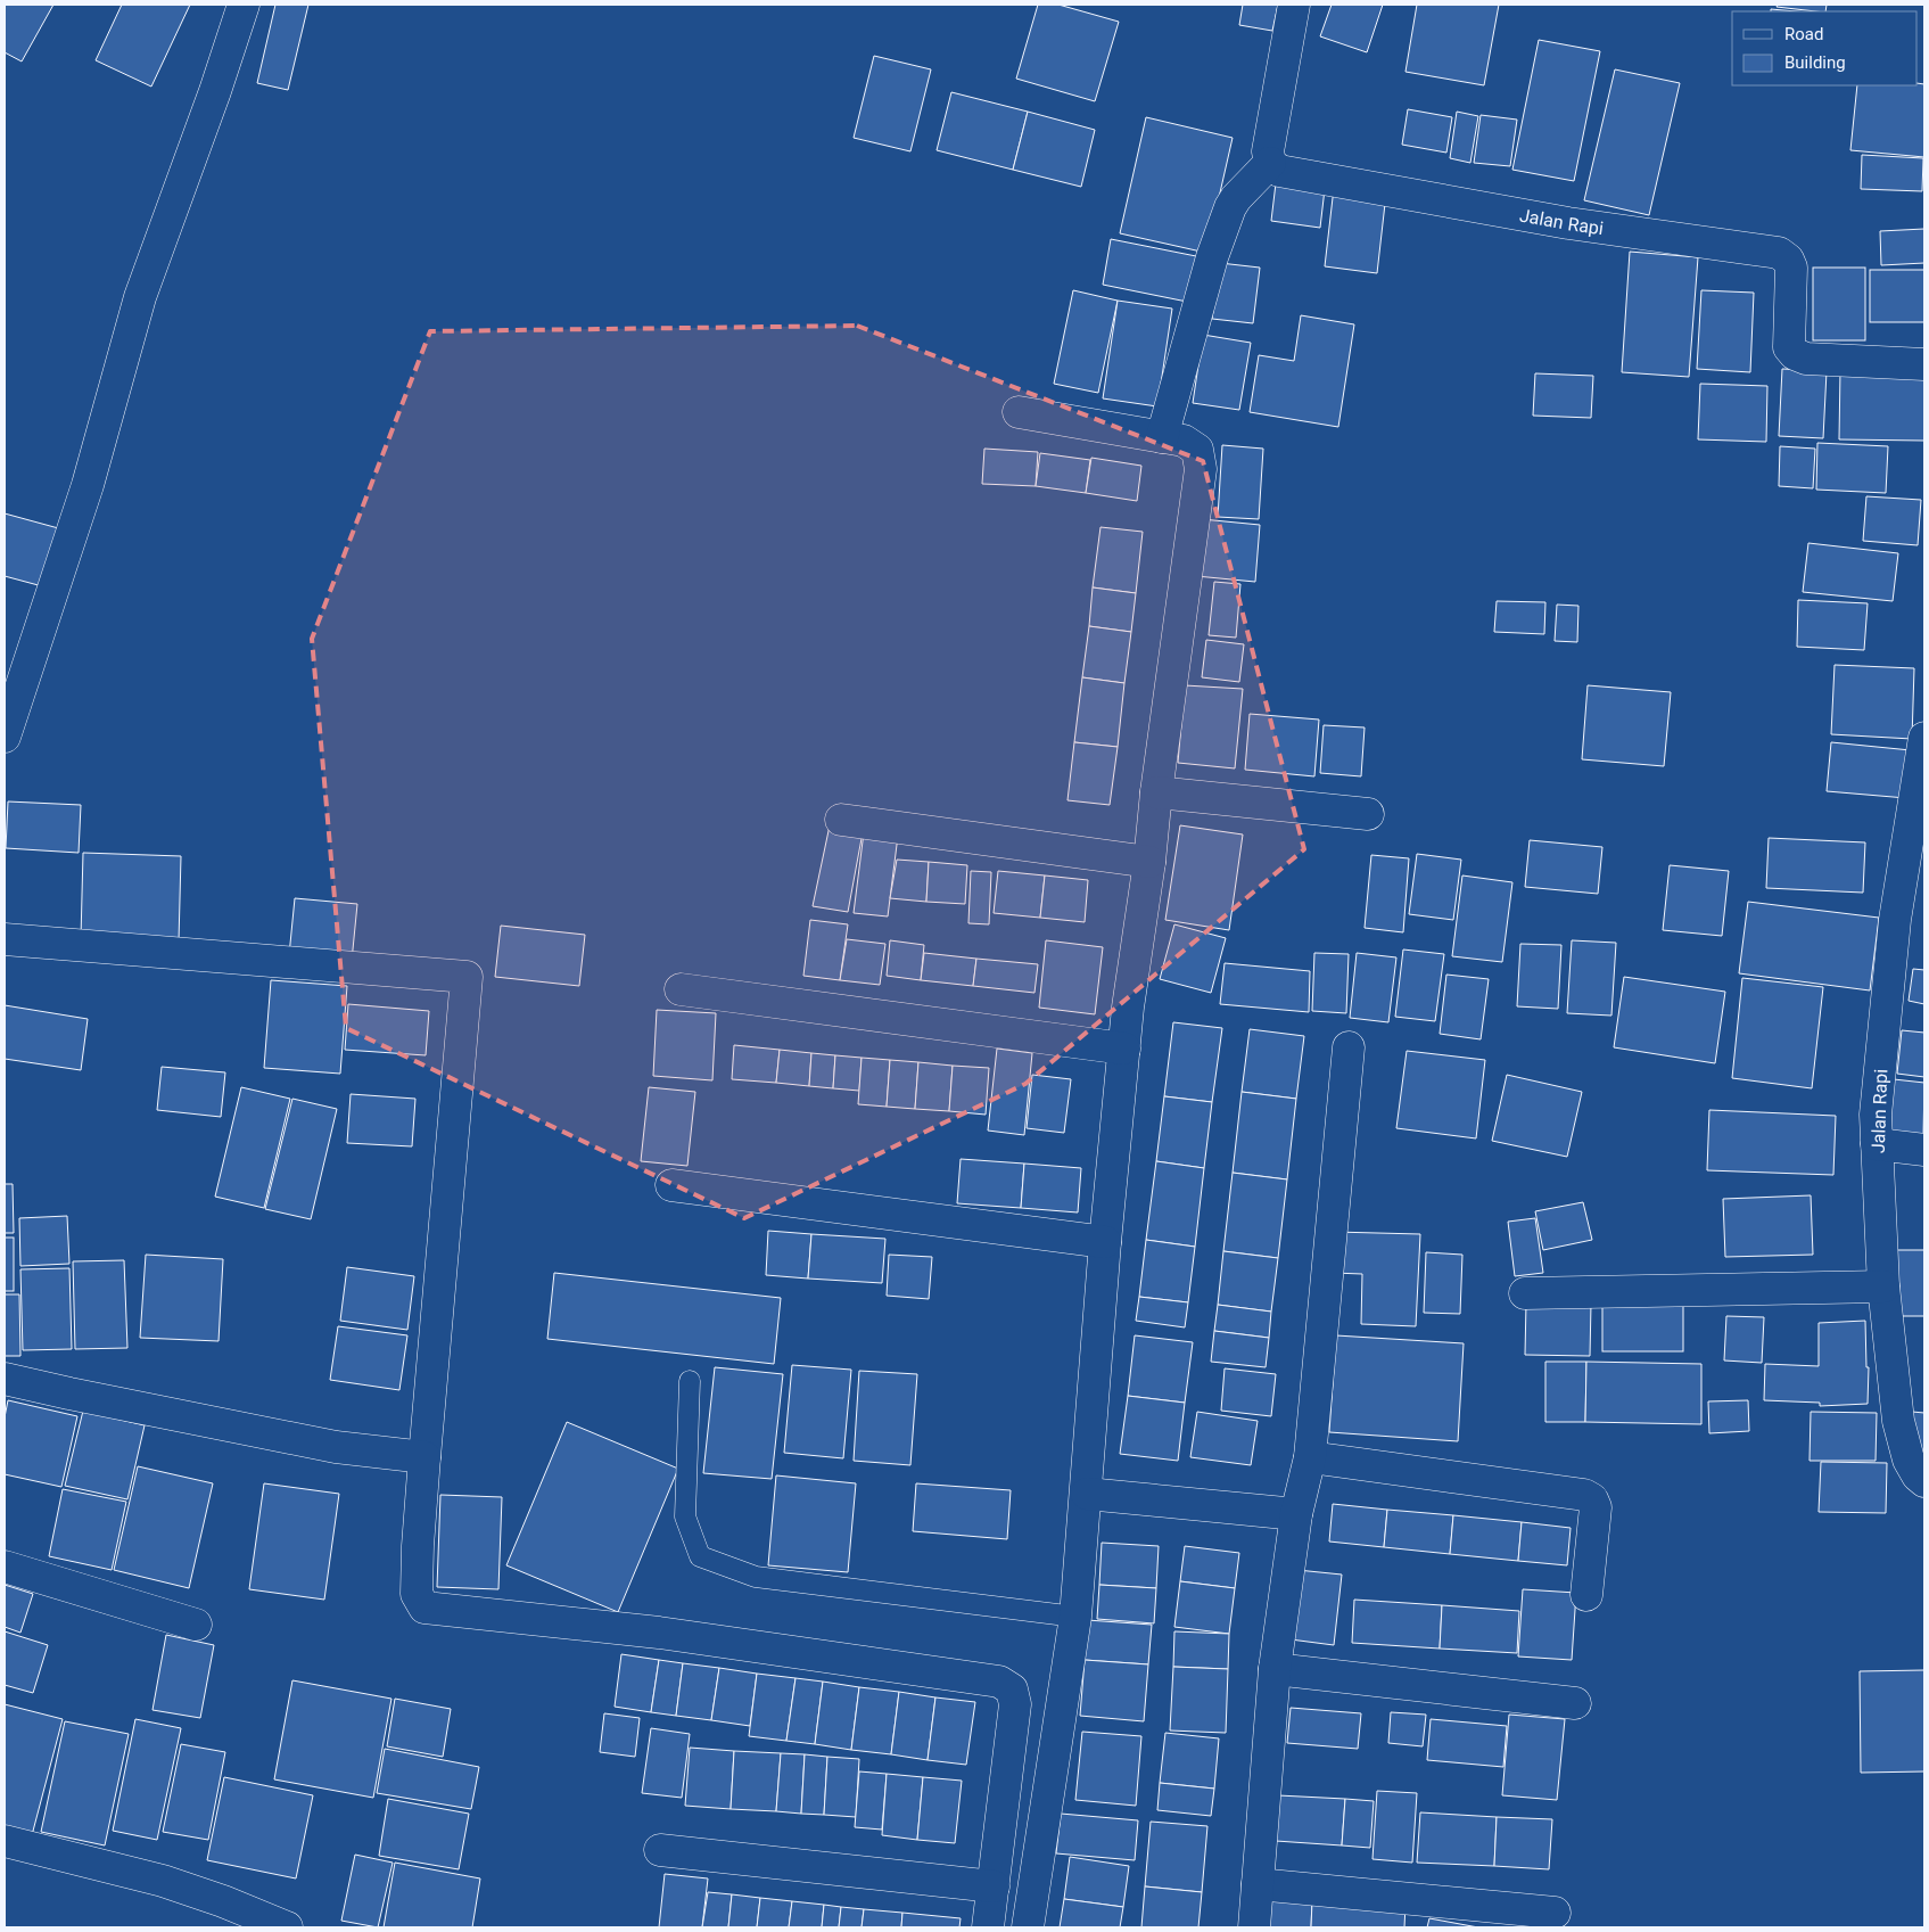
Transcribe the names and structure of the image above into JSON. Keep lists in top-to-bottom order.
{
  "streets": {
    "street": ["Jalan Rapi"]
  },
  "legend": ["Road", "Building"]
}
